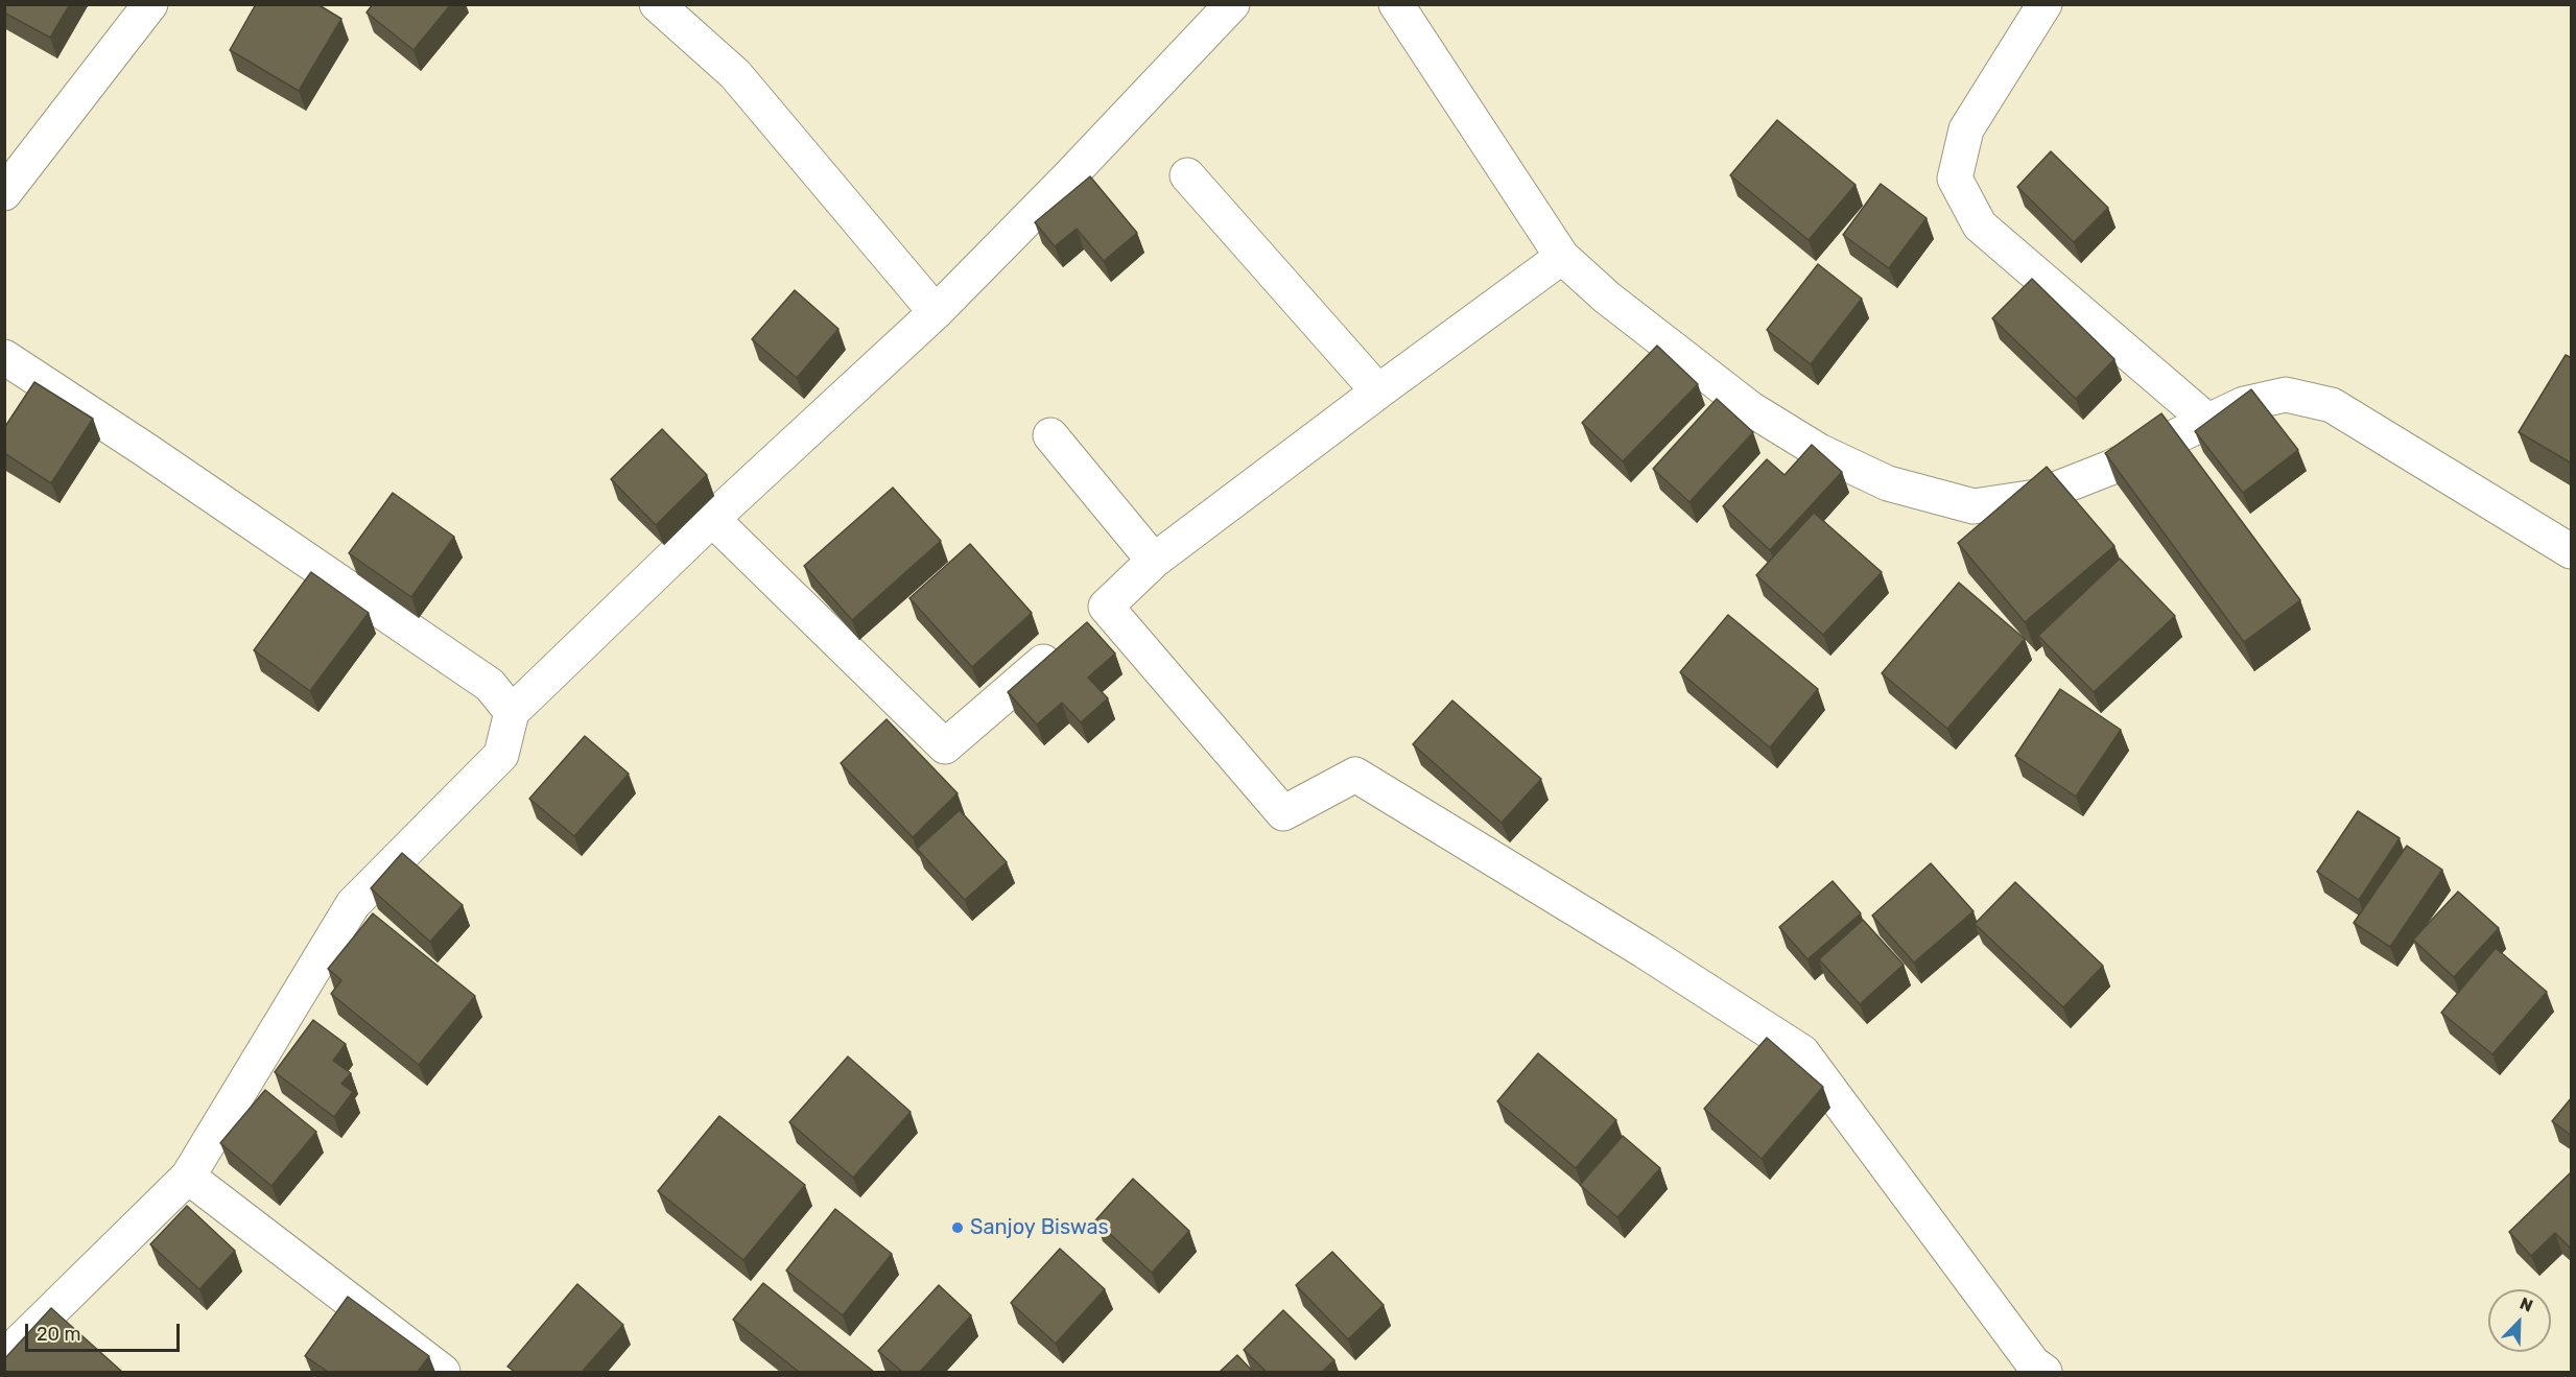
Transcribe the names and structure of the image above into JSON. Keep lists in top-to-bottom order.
{
  "places": ["Sanjoy Biswas"],
  "scale_bar": "20 m",
  "north": "top right"
}
